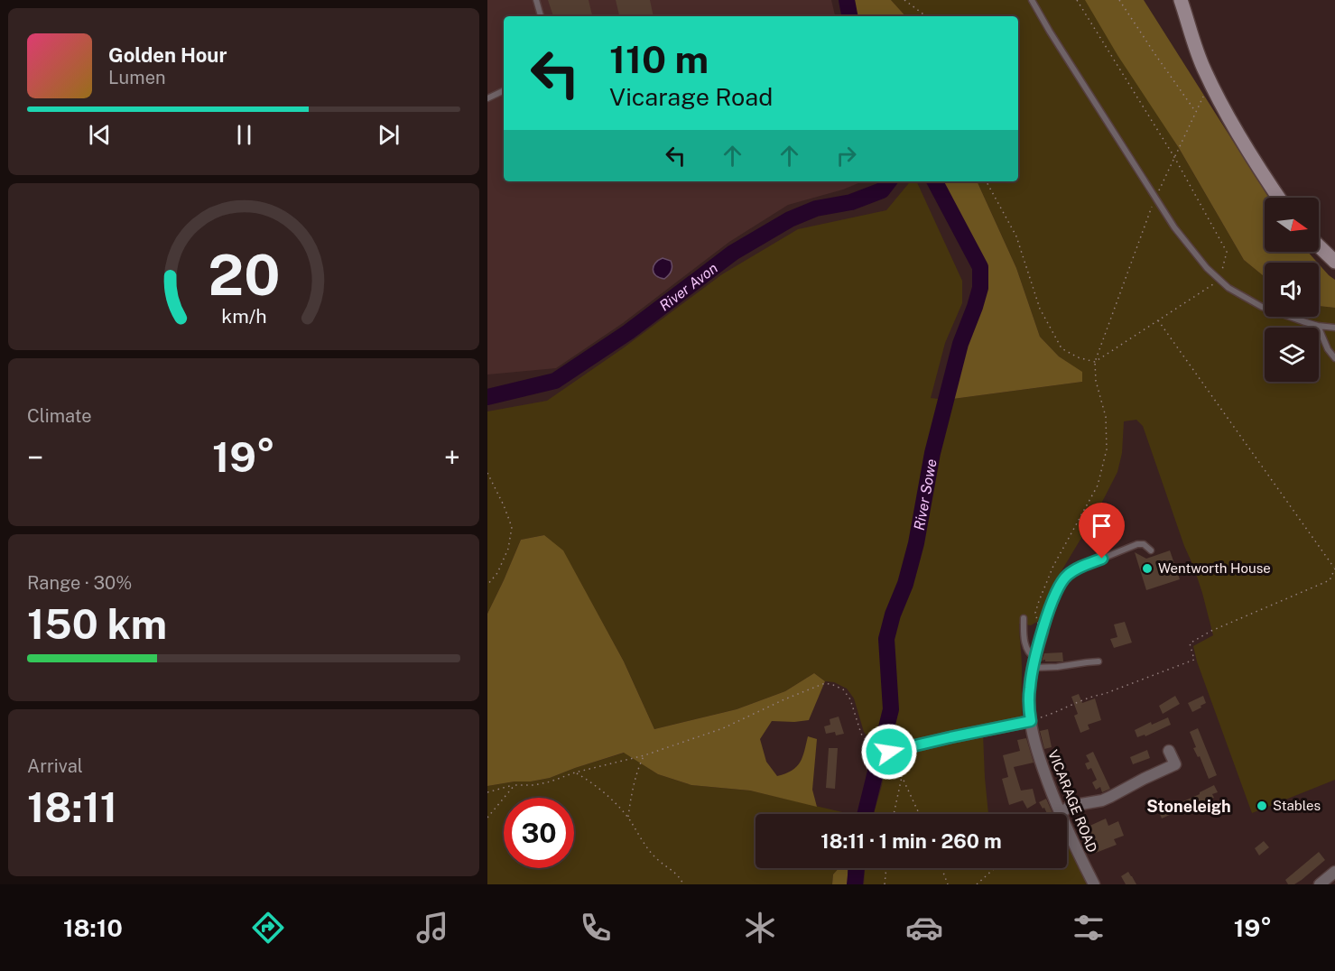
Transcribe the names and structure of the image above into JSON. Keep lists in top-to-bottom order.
{
  "streets": {
    "street": ["VICARAGE ROAD"]
  },
  "districts": ["Stoneleigh"],
  "water": ["River Avon", "River Sowe"],
  "places": ["Wentworth House", "Stables"],
  "north": "right",
  "page": {
    "turn": ["110 m", "Vicarage Road"],
    "song": ["Golden Hour", "Lumen"],
    "tile": [
      "Climate",
      ["Range · 30%", "150 km"],
      ["Arrival", "18:11"]
    ],
    "heat": ["−", "19°", "+"],
    "limit": "30",
    "trip": "18:11 · 1 min · 260 m",
    "tabs": ["18:10", "19°"],
    "gauge": ["20", "km/h"]
  }
}
